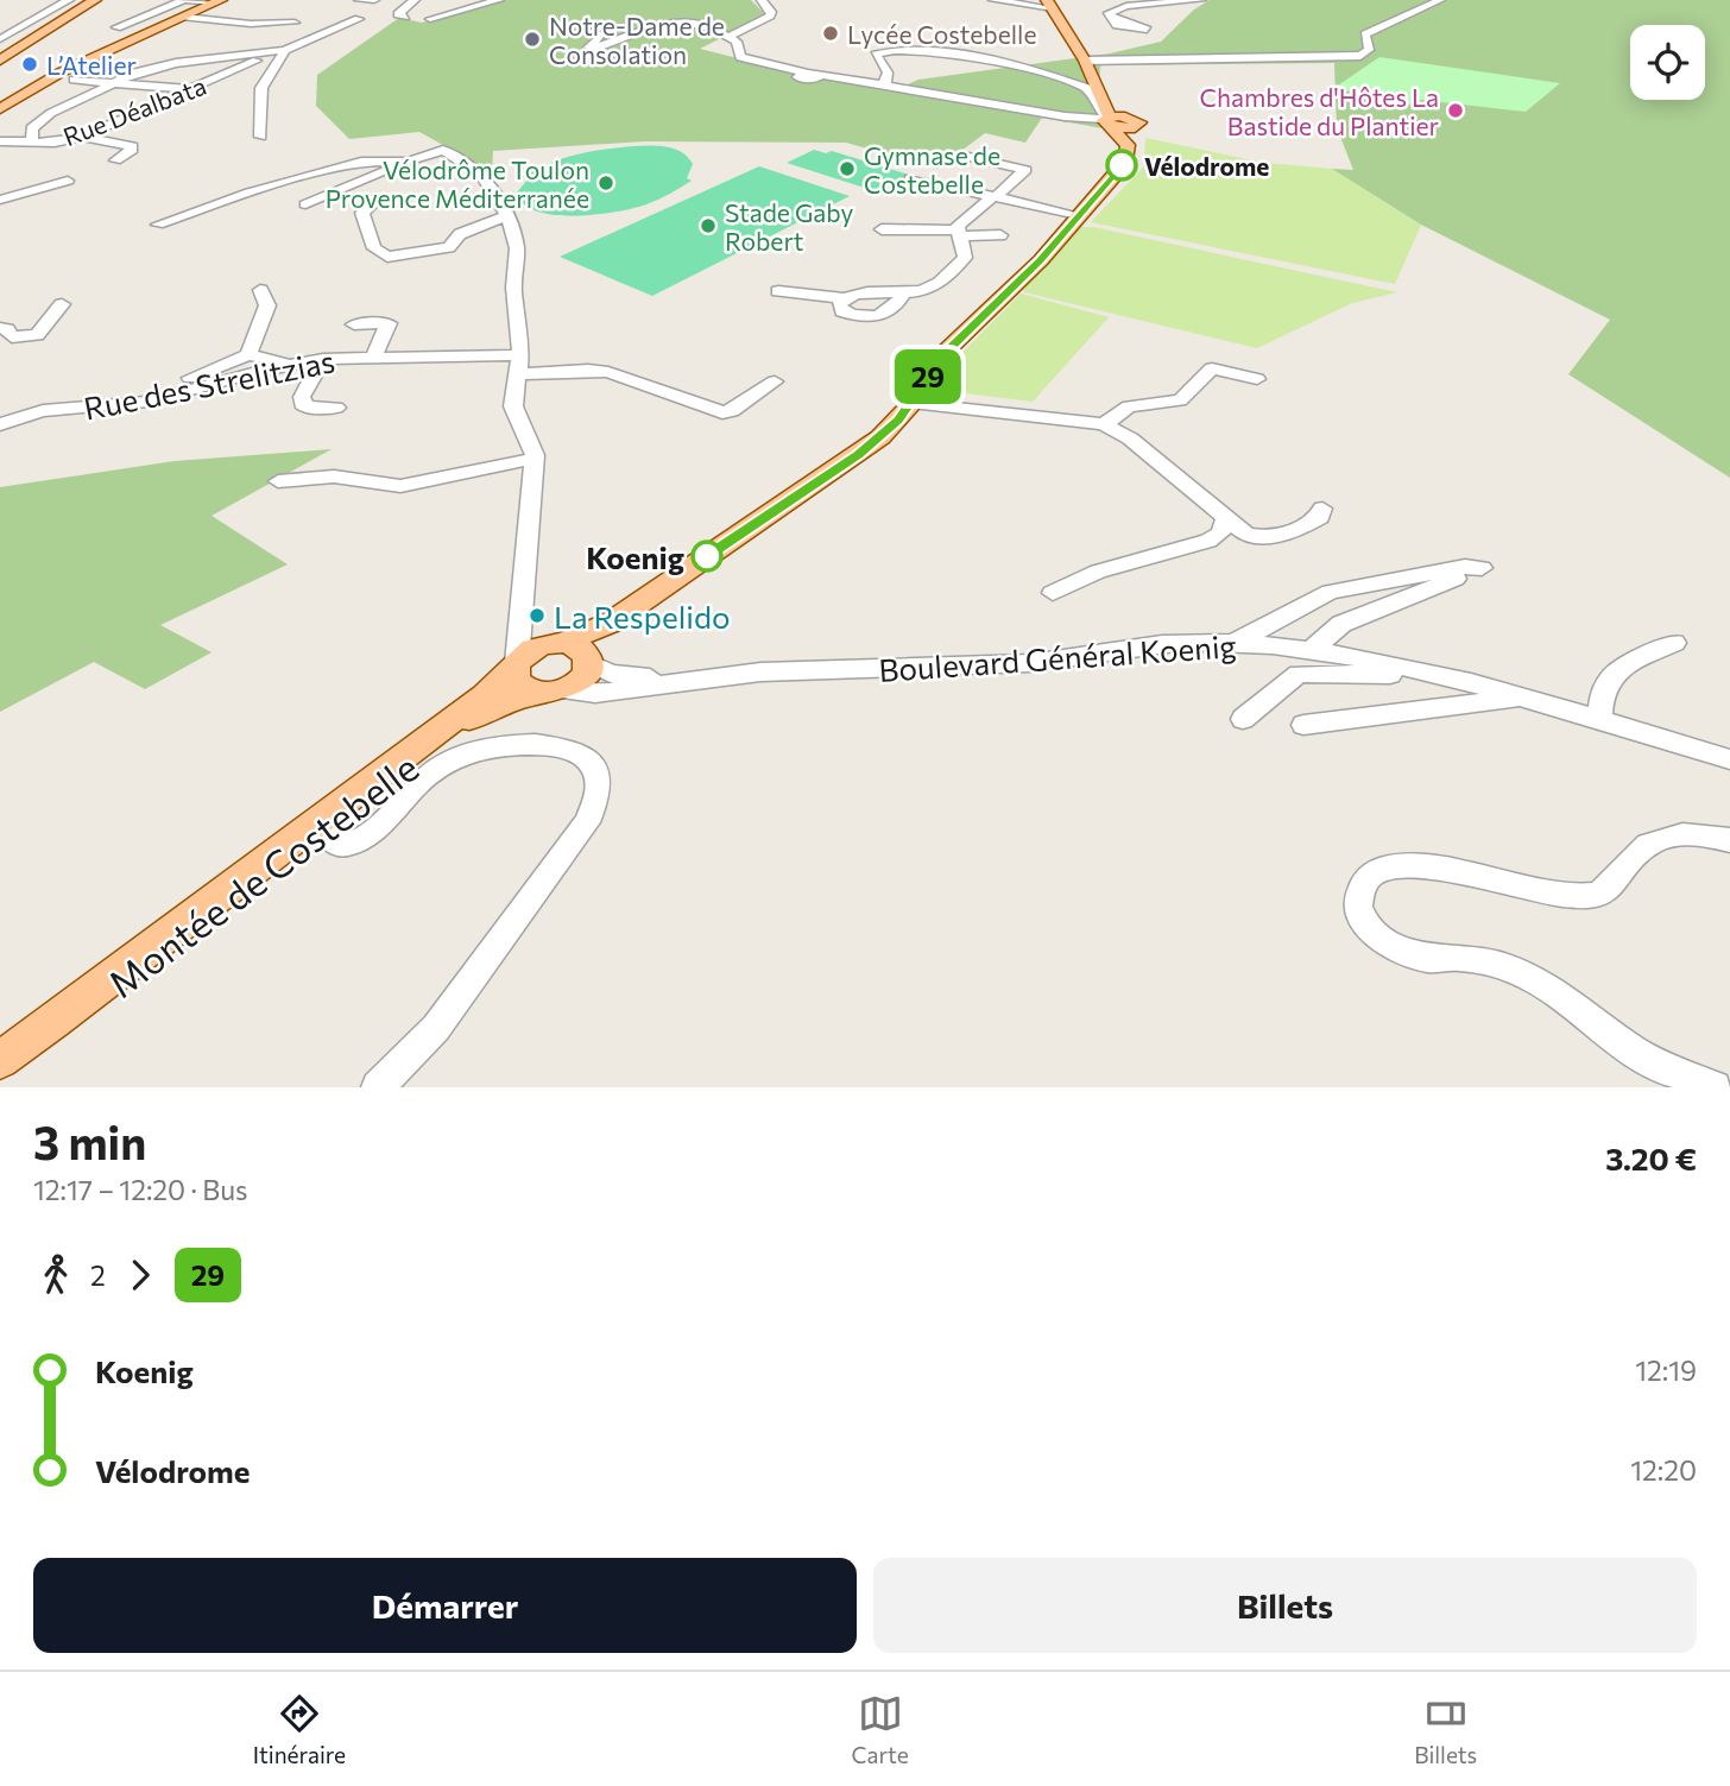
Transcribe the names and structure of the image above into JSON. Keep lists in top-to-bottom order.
{
  "streets": {
    "main road": ["Montée de Costebelle"],
    "street": ["Rue Déalbata", "Rue des Strelitzias", "Boulevard Général Koenig"]
  },
  "crossings": [
    ["Boulevard Général Koenig", "Montée de Costebelle"]
  ],
  "places": [
    "Lycée Costebelle",
    "Notre-Dame de Consolation",
    "L’Atelier",
    "Chambres d'Hôtes La Bastide du Plantier",
    "Vélodrome",
    "Gymnase de Costebelle",
    "Vélodrôme Toulon Provence Méditerranée",
    "Stade Gaby Robert",
    "Koenig",
    "La Respelido"
  ],
  "lines": ["bus line 29"],
  "page": {
    "on_map": "29",
    "heading": ["3 min", "12:17 – 12:20 · Bus", "3.20 €"],
    "legs": ["2", "29"],
    "list": [
      {
        "name": "Koenig",
        "value": "12:19"
      },
      {
        "name": "Vélodrome",
        "value": "12:20"
      }
    ],
    "buttons": ["Démarrer", "Billets"],
    "tabs": ["Itinéraire", "Carte", "Billets"]
  }
}
